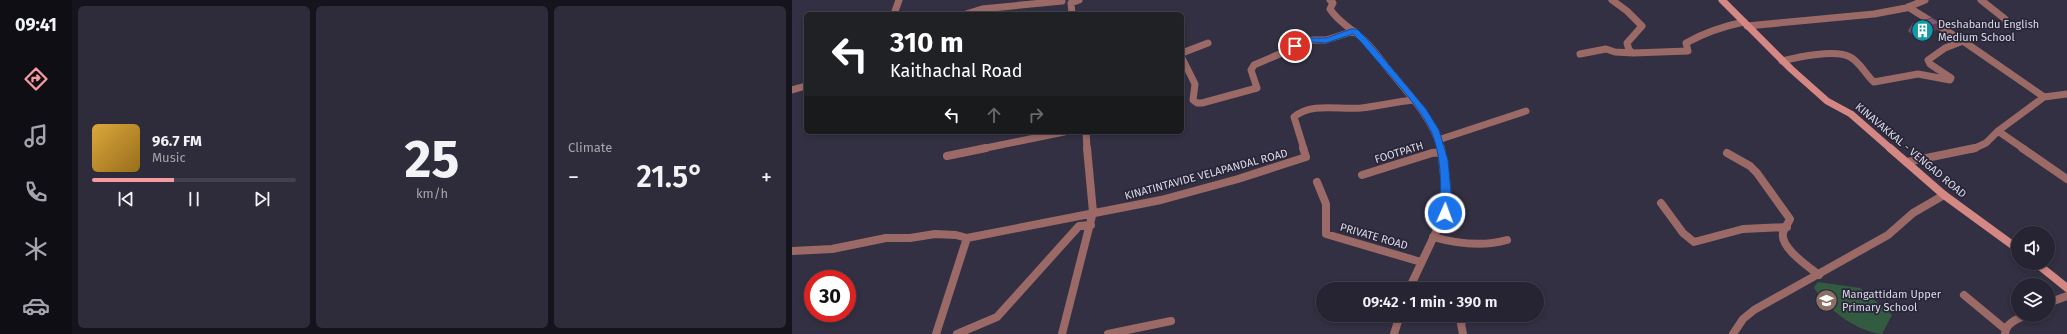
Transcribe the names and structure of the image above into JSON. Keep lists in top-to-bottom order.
{
  "streets": {
    "main road": ["KINAVAKKAL - VENGAD ROAD"],
    "street": ["FOOTPATH", "KINATINTAVIDE VELAPANDAL ROAD", "PRIVATE ROAD"]
  },
  "places": {
    "building": ["Deshabandu English Medium School"],
    "school or university": ["Mangattidam Upper Primary School"]
  },
  "page": {
    "tabs": "09:41",
    "tile": [
      ["25", "km/h"],
      "Climate"
    ],
    "turn": ["310 m", "Kaithachal Road"],
    "song": ["96.7 FM", "Music"],
    "heat": ["−", "21.5°", "+"],
    "limit": "30",
    "trip": "09:42 · 1 min · 390 m"
  }
}
